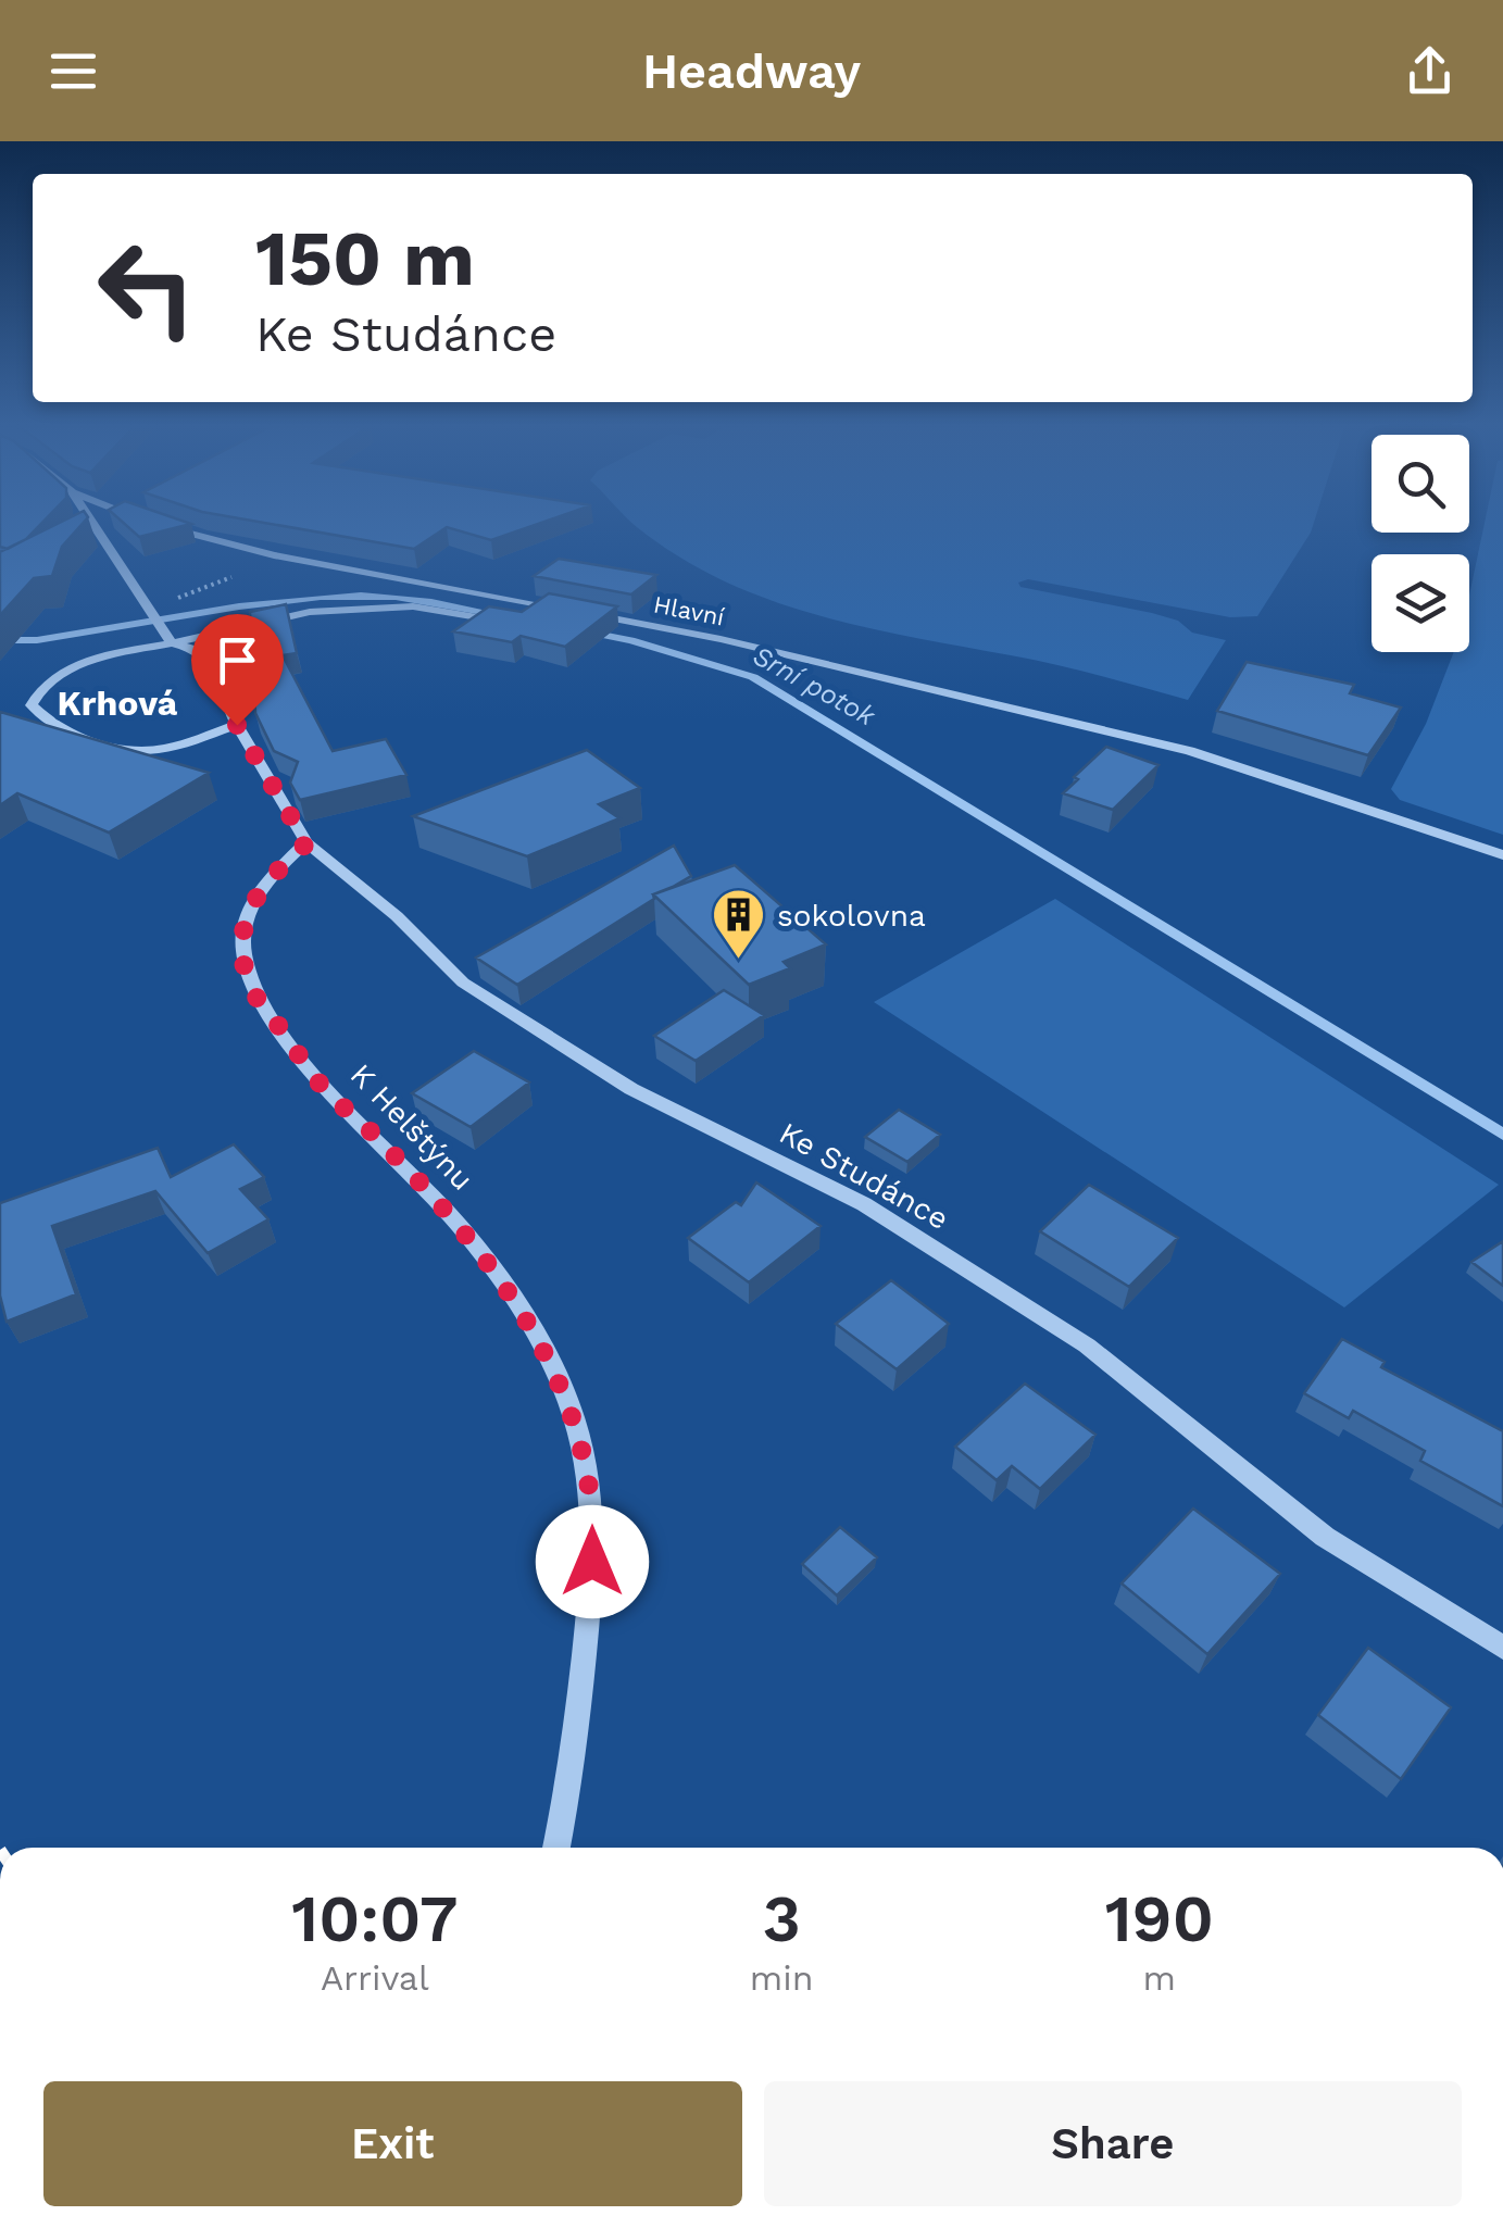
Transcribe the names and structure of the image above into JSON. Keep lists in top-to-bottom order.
{
  "streets": {
    "street": ["Hlavní", "K Helštýnu", "Ke Studánce"]
  },
  "crossings": [
    ["K Helštýnu", "Ke Studánce"]
  ],
  "districts": ["Krhová"],
  "water": ["Srní potok"],
  "places": {
    "building": ["sokolovna"]
  },
  "page": {
    "header": "Headway",
    "turn": ["150 m", "Ke Studánce"],
    "eta": [
      "10:07",
      "Arrival",
      "3",
      "min",
      "190",
      "m"
    ],
    "buttons": ["Exit", "Share"]
  }
}
